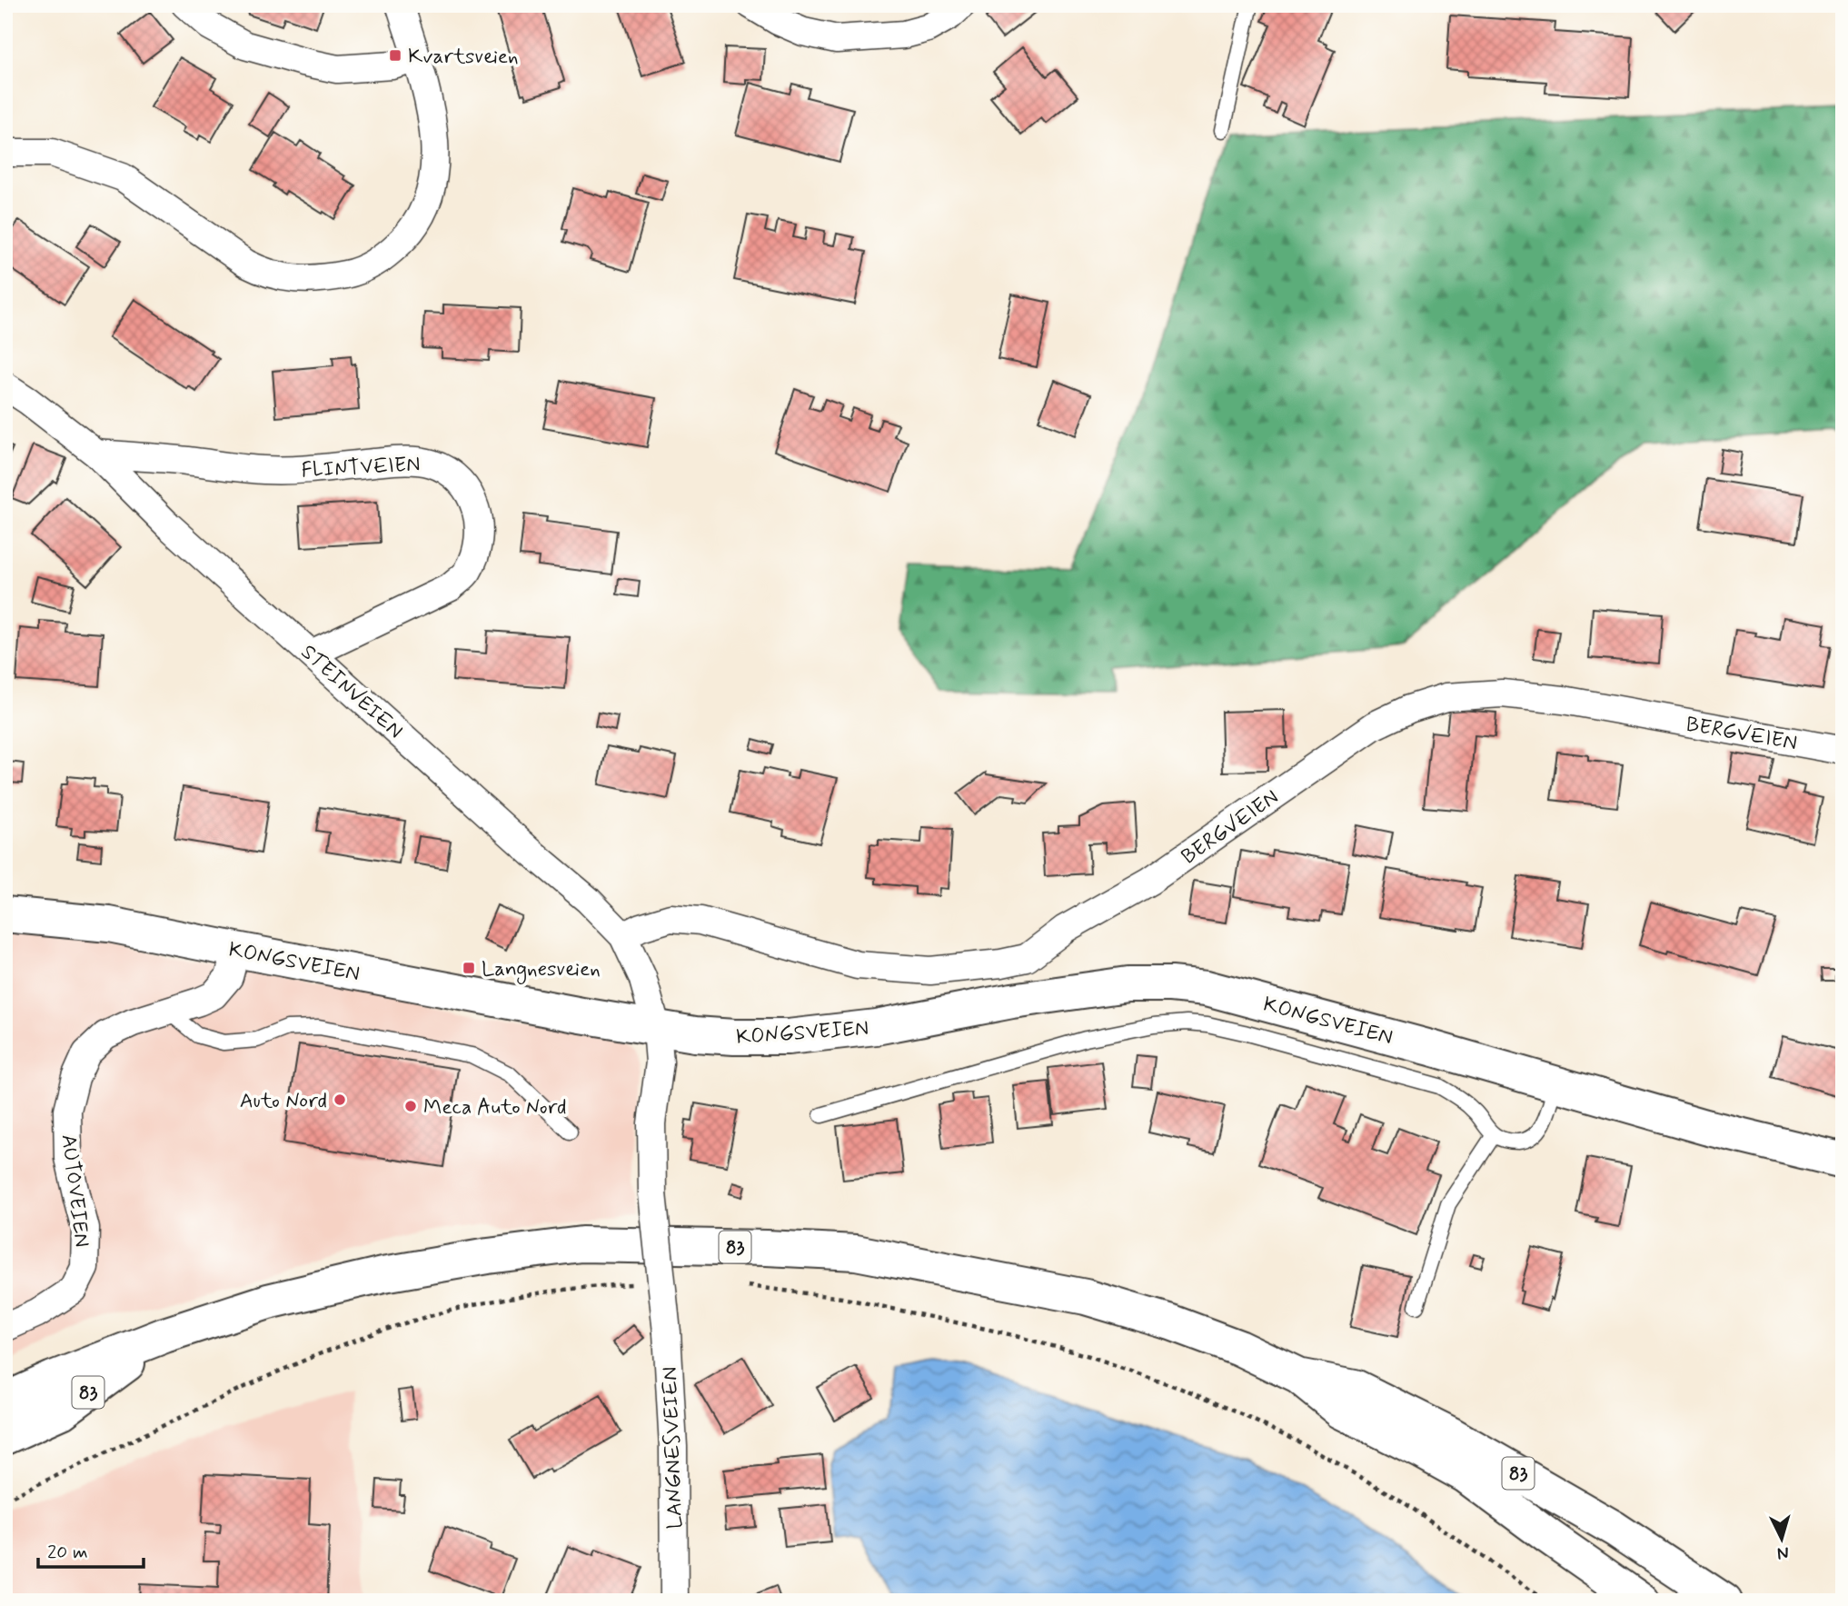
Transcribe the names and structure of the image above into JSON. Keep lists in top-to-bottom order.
{
  "streets": {
    "main road": ["KONGSVEIEN", "83"],
    "street": [
      "FLINTVEIEN",
      "STEINVEIEN",
      "BERGVEIEN",
      "AUTOVEIEN",
      "LANGNESVEIEN"
    ]
  },
  "crossings": [
    ["FLINTVEIEN", "STEINVEIEN"],
    ["STEINVEIEN", "BERGVEIEN"],
    ["STEINVEIEN", "KONGSVEIEN"],
    ["STEINVEIEN", "LANGNESVEIEN"],
    ["KONGSVEIEN", "AUTOVEIEN"],
    ["KONGSVEIEN", "LANGNESVEIEN"]
  ],
  "places": {
    "transit": ["Kvartsveien", "Langnesveien"],
    "other": ["Auto Nord", "Meca Auto Nord"]
  },
  "scale_bar": "20 m",
  "north": "bottom"
}
